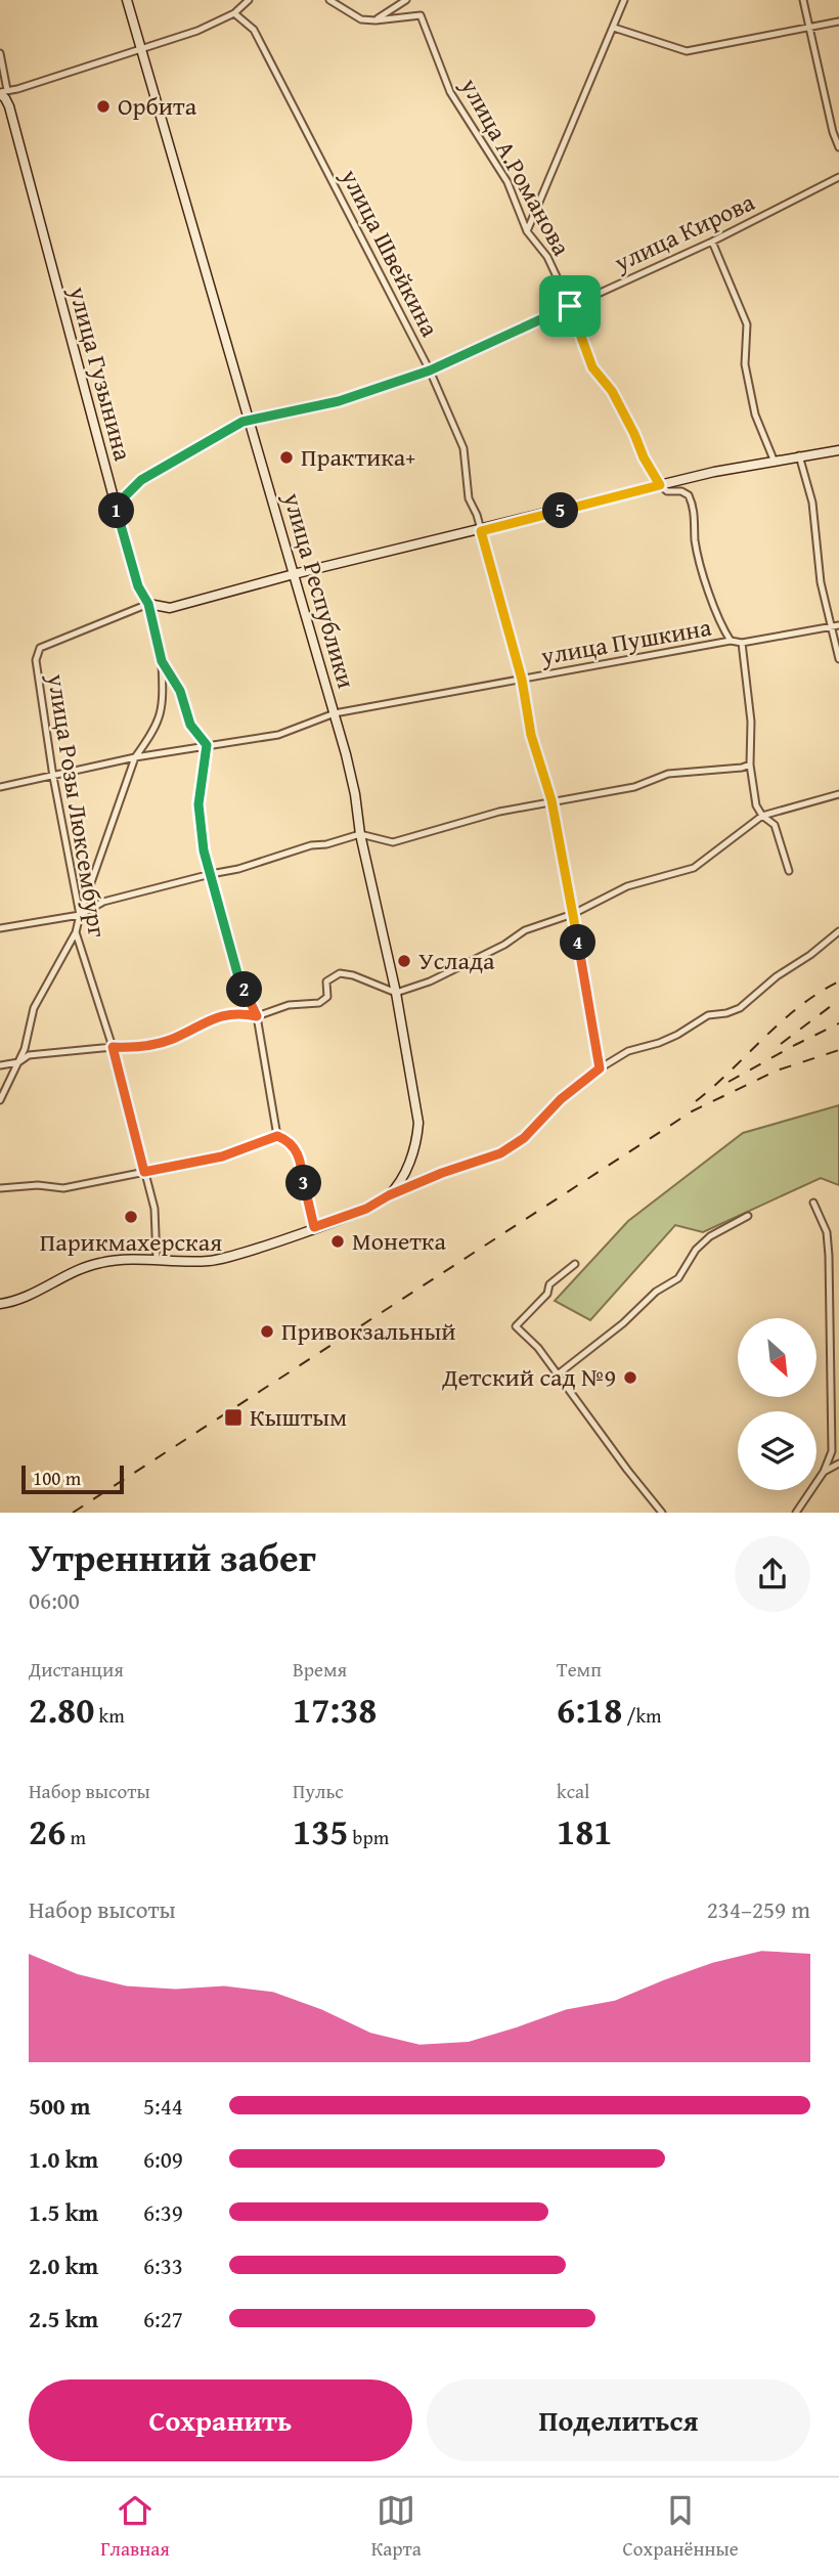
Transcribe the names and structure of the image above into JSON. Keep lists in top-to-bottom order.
{
  "streets": {
    "main road": ["улица Гузынина", "улица Республики"],
    "street": [
      "улица А.Романова",
      "улица Кирова",
      "улица Швейкина",
      "улица Пушкина",
      "улица Розы Люксембург"
    ]
  },
  "crossings": [
    ["улица А.Романова", "улица Кирова"],
    ["улица Кирова", "улица Швейкина"],
    ["улица Кирова", "улица Гузынина"],
    ["улица Кирова", "улица Республики"],
    ["улица Швейкина", "улица Пушкина"],
    ["улица Гузынина", "улица Пушкина"],
    ["улица Гузынина", "улица Розы Люксембург"],
    ["улица Республики", "улица Пушкина"],
    ["улица Пушкина", "улица Розы Люксембург"]
  ],
  "places": {
    "other": [
      "Орбита",
      "Практика+",
      "Услада",
      "Парикмахерская",
      "Монетка",
      "Привокзальный",
      "Детский сад №9"
    ],
    "transit": ["Кыштым"]
  },
  "scale_bar": "100 m",
  "north": "bottom right",
  "page": {
    "pins": [
      "1",
      "5",
      "4",
      "2",
      "3"
    ],
    "scale": "100 m",
    "heading": ["Утренний забег", "06:00"],
    "stats": [
      ["Дистанция", "2.80 km"],
      ["Время", "17:38"],
      ["Темп", "6:18 /km"],
      ["Набор высоты", "26 m"],
      ["Пульс", "135 bpm"],
      ["kcal", "181"]
    ],
    "chart": ["Набор высоты", "234–259 m"],
    "list": [
      {
        "name": "500 m",
        "note": "5:44"
      },
      {
        "name": "1.0 km",
        "note": "6:09"
      },
      {
        "name": "1.5 km",
        "note": "6:39"
      },
      {
        "name": "2.0 km",
        "note": "6:33"
      },
      {
        "name": "2.5 km",
        "note": "6:27"
      }
    ],
    "buttons": ["Сохранить", "Поделиться"],
    "tabs": ["Главная", "Карта", "Сохранённые"]
  }
}
